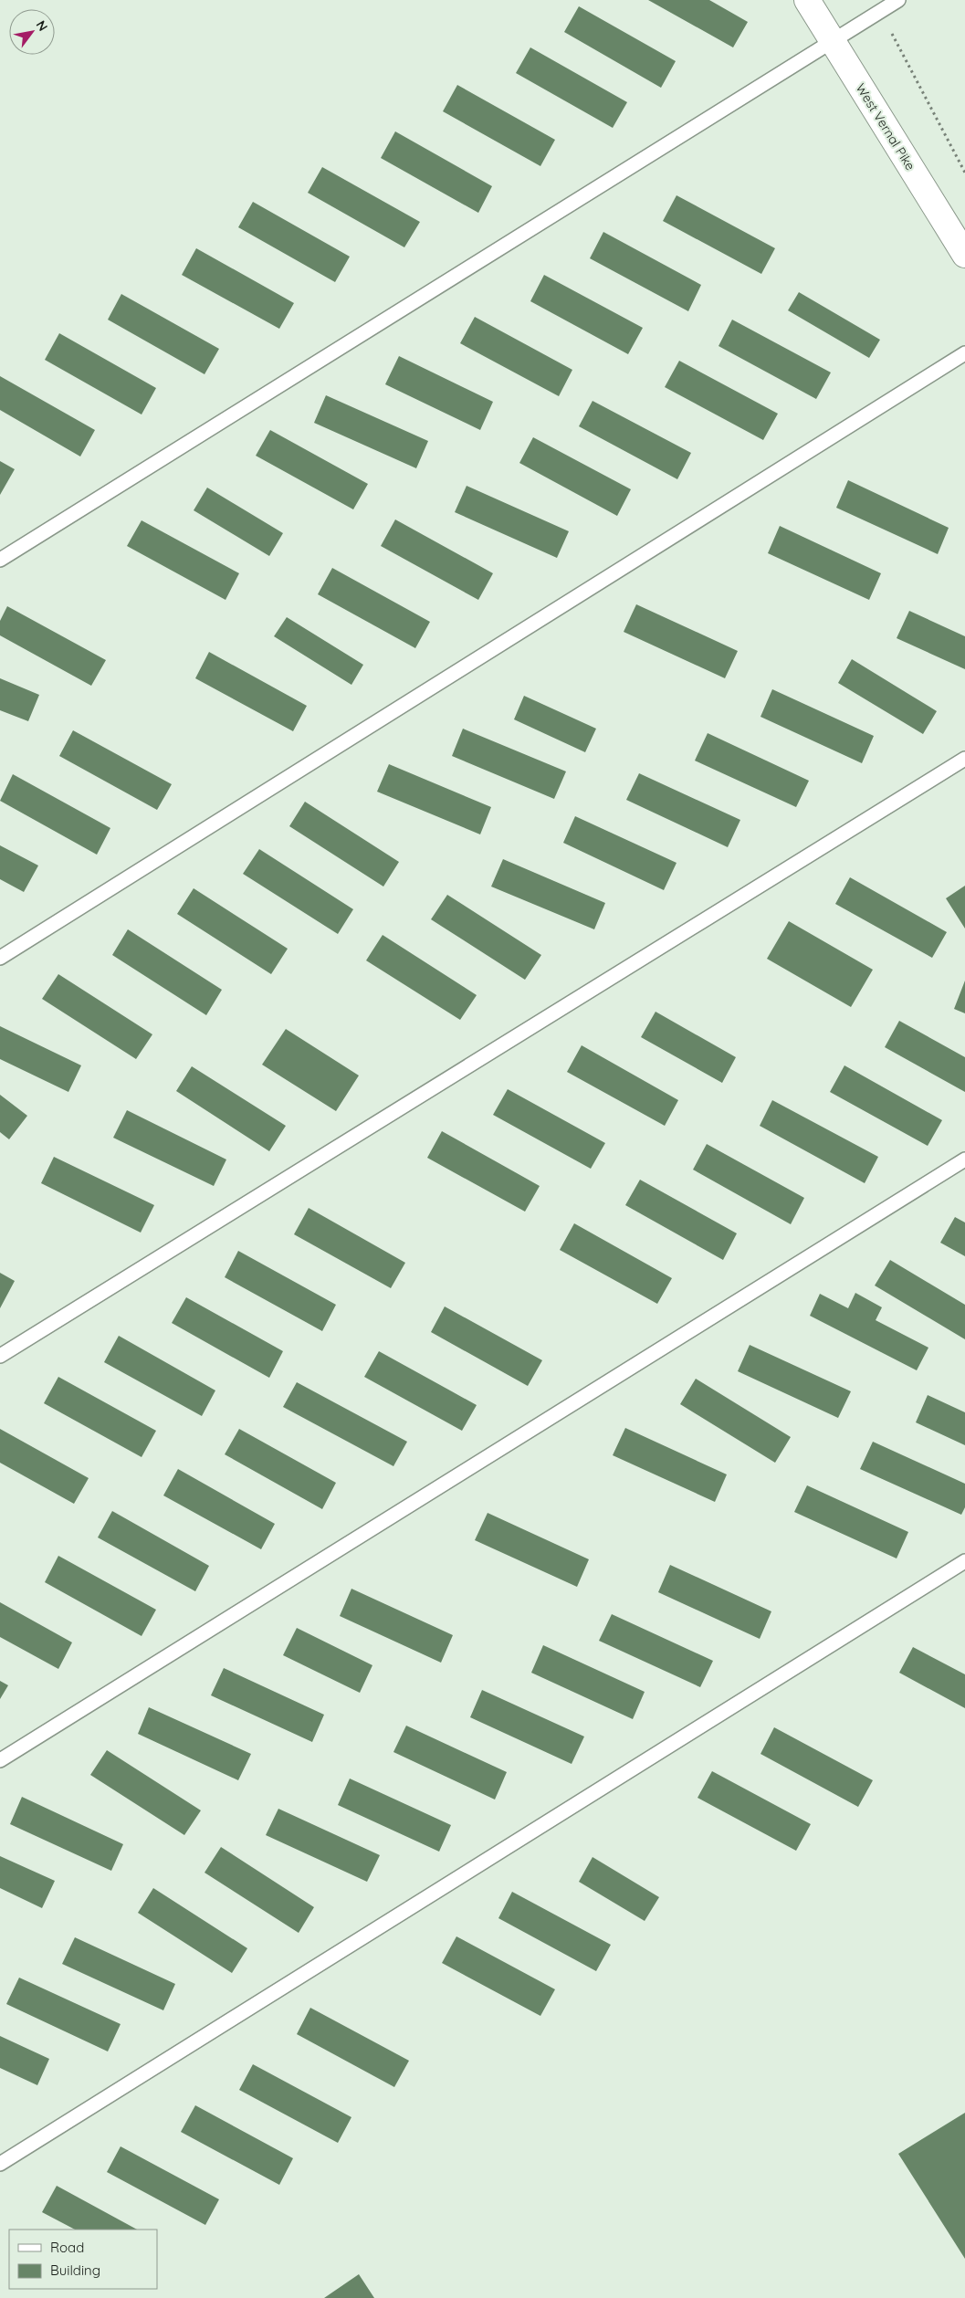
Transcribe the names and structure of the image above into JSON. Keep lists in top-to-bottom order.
{
  "streets": {
    "main road": ["West Vernal Pike"]
  },
  "legend": ["Road", "Building"],
  "north": "top right"
}
